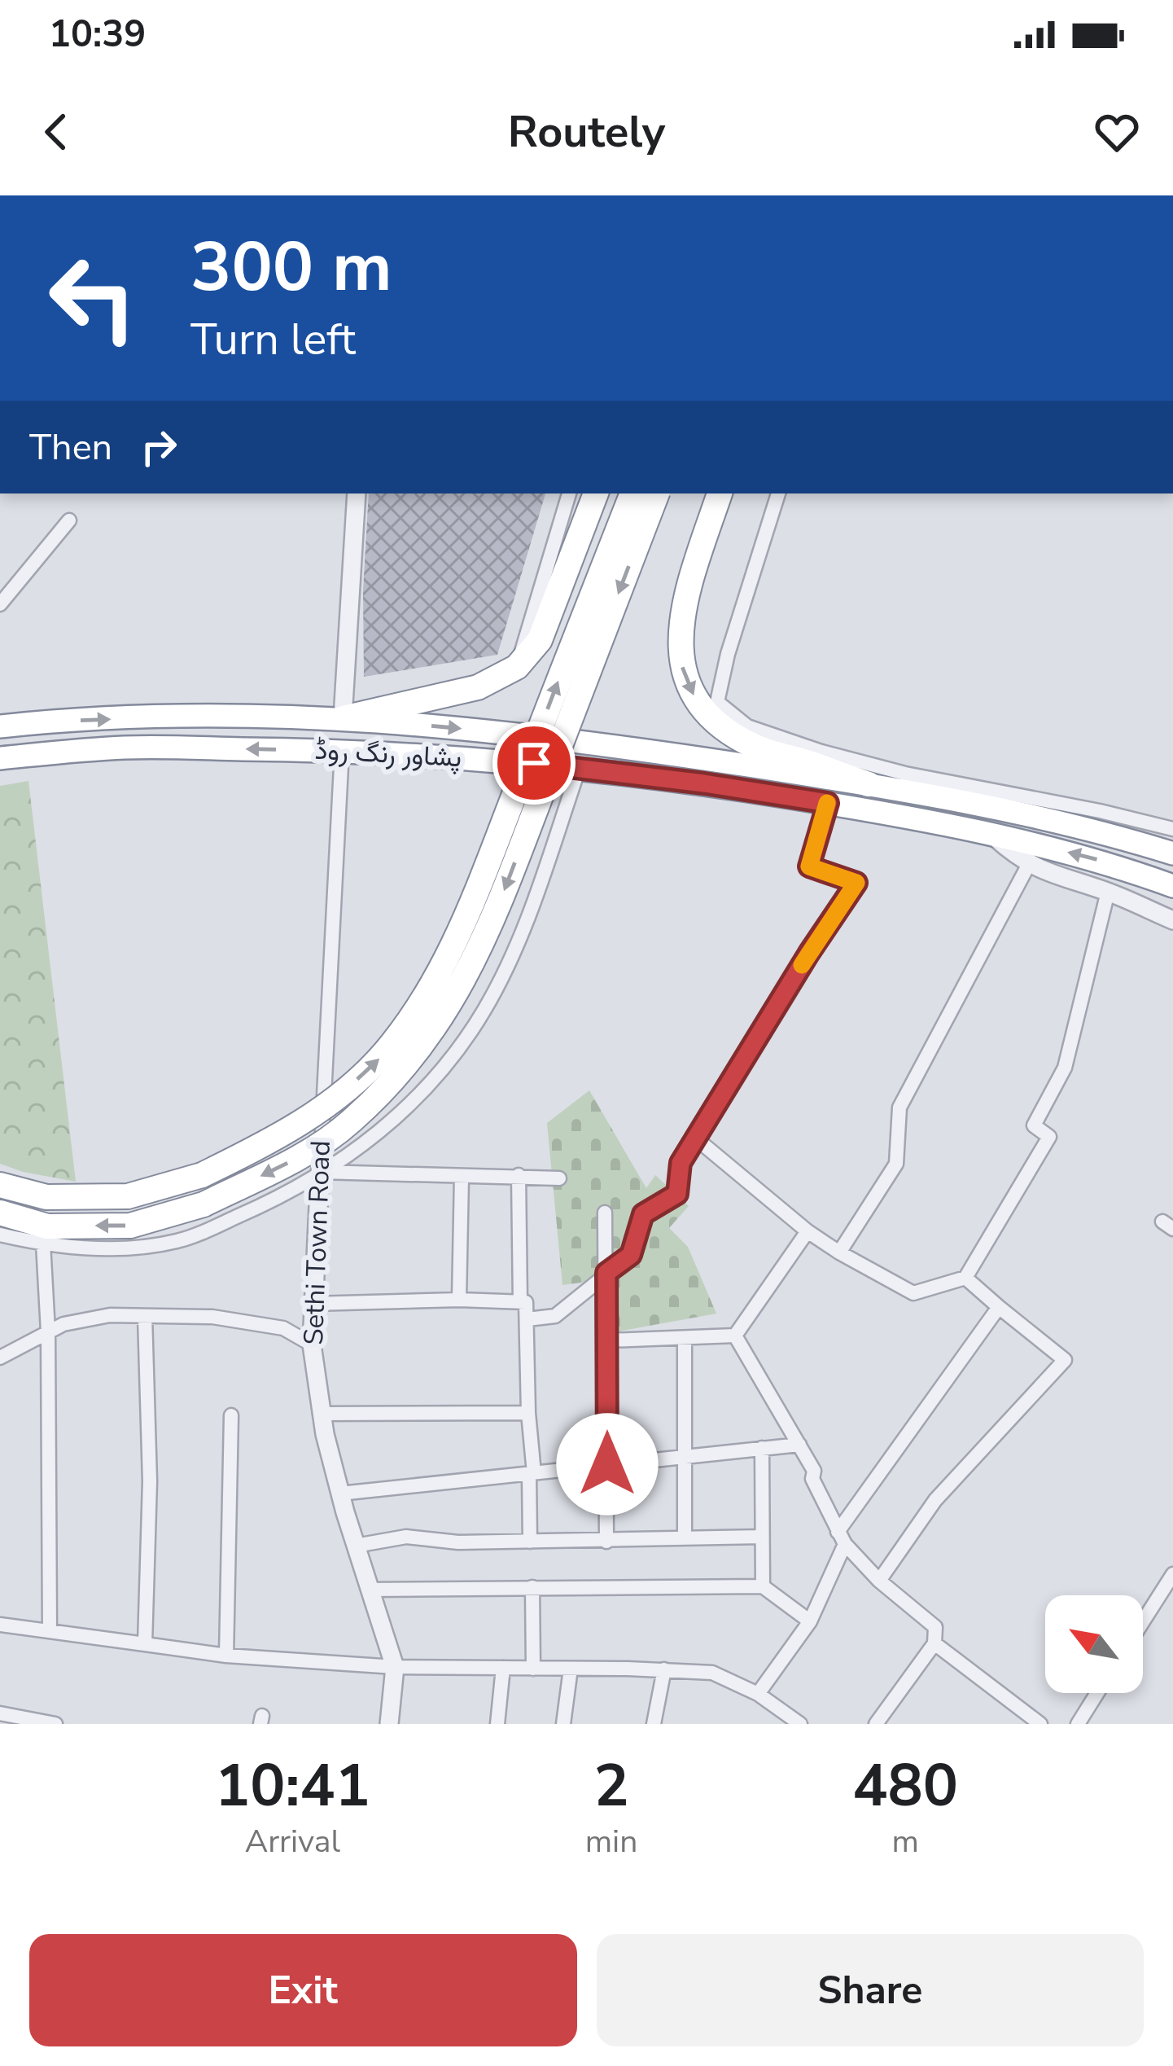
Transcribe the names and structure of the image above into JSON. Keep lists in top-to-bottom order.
{
  "streets": {
    "highway": ["پشاور رنگ روڈ"],
    "street": ["Sethi Town Road"]
  },
  "crossings": [
    ["پشاور رنگ روڈ", "Sethi Town Road"]
  ],
  "north": "top left",
  "page": {
    "status": "10:39",
    "header": "Routely",
    "turn": ["300 m", "Turn left"],
    "then": "Then",
    "eta": [
      "10:41",
      "Arrival",
      "2",
      "min",
      "480",
      "m"
    ],
    "buttons": ["Exit", "Share"]
  }
}
